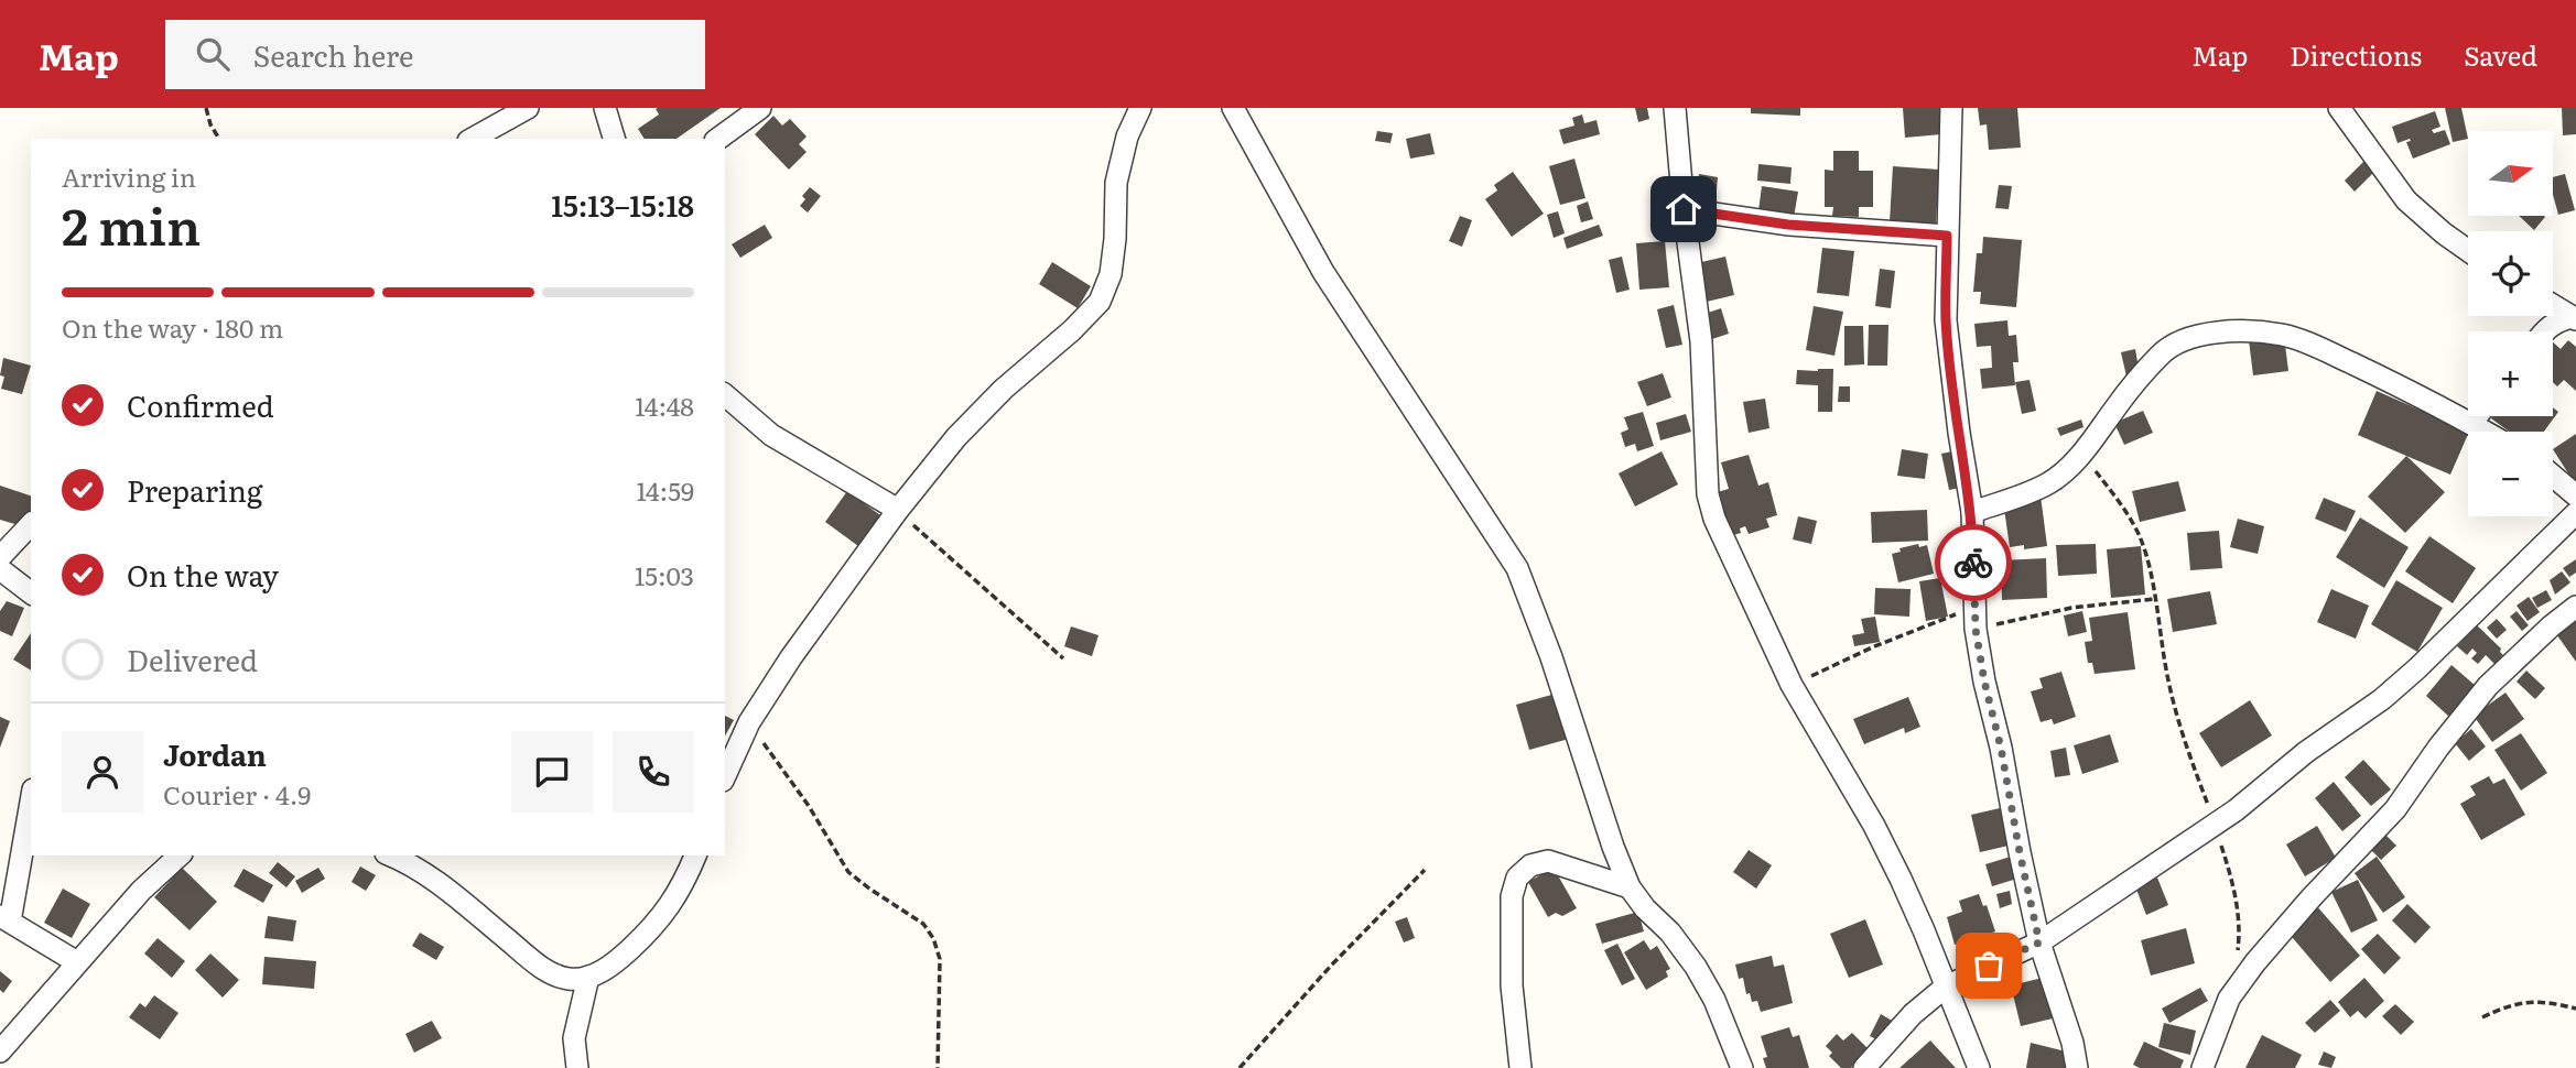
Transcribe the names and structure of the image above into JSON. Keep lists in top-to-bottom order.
{
  "north": "right",
  "page": {
    "header": "Map",
    "search": "Search here",
    "nav": ["Map", "Directions", "Saved"],
    "map_buttons": ["+", "−"],
    "heading": ["2 min", "Arriving in", "15:13–15:18"],
    "panel": ["Jordan", "Courier · 4.9"],
    "bar": "On the way · 180 m",
    "list": [
      ["Confirmed", "14:48"],
      ["Preparing", "14:59"],
      ["On the way", "15:03"],
      "Delivered"
    ]
  }
}
